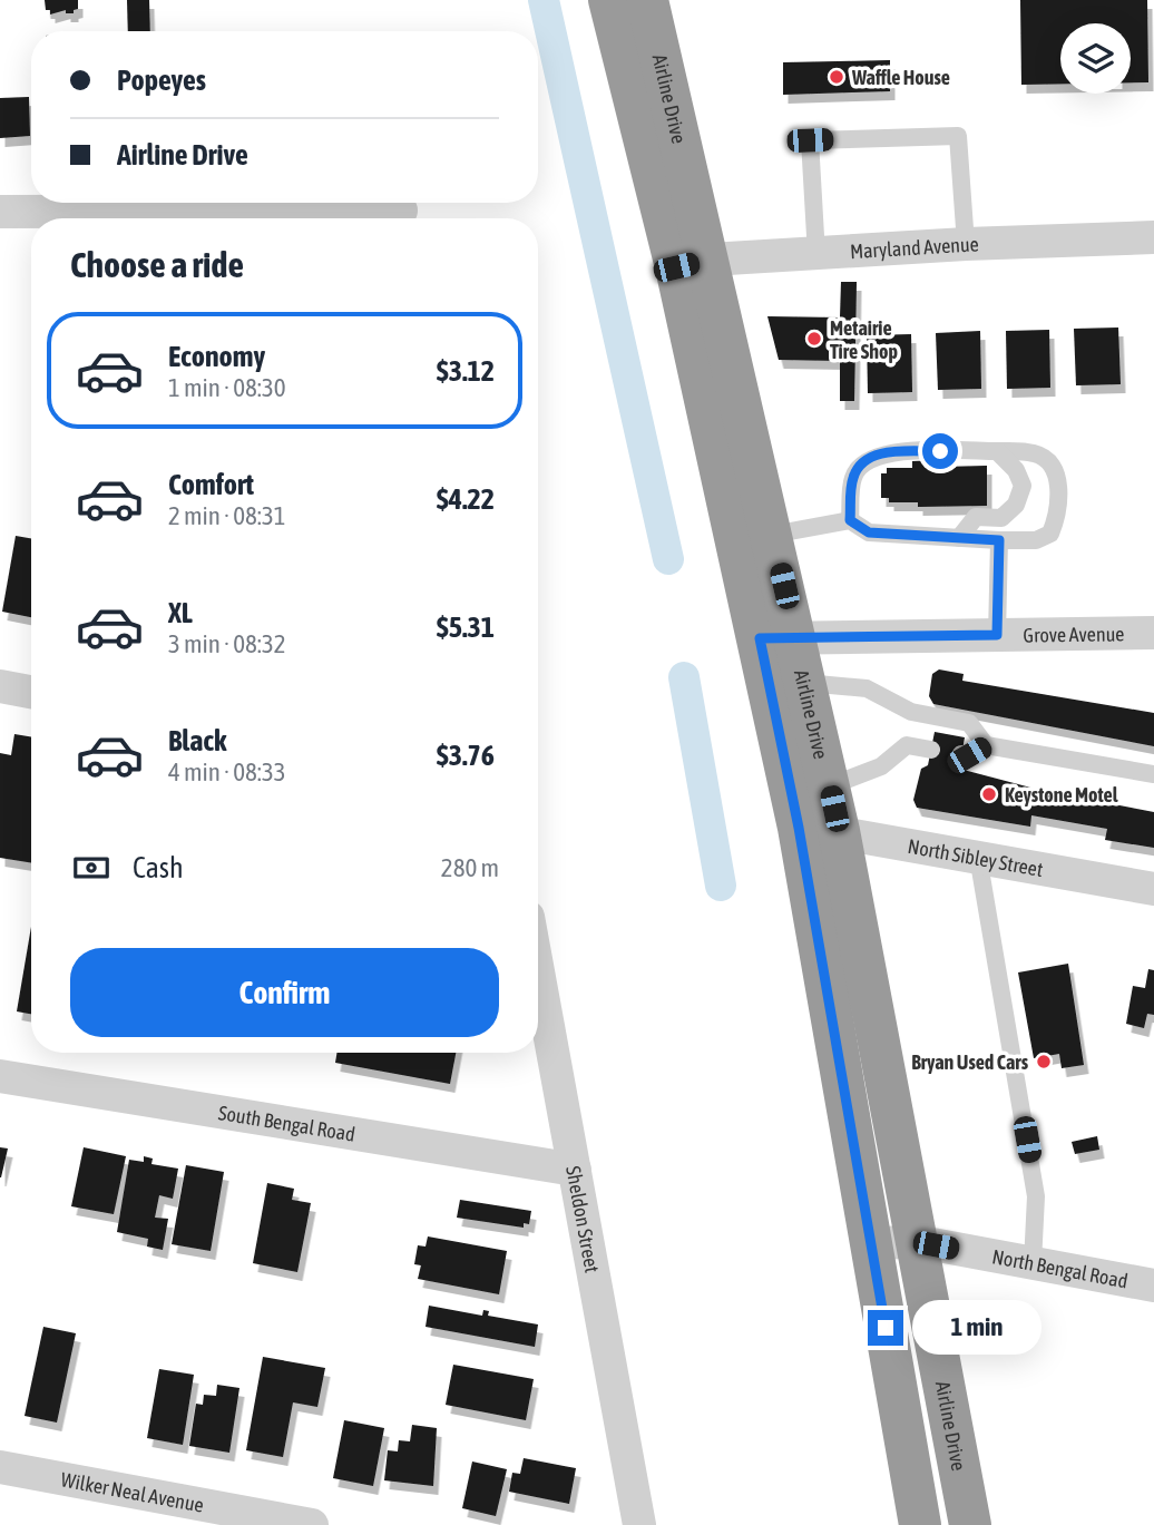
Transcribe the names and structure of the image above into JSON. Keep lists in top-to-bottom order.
{
  "streets": {
    "highway": ["Airline Drive"],
    "street": [
      "Maryland Avenue",
      "Grove Avenue",
      "North Sibley Street",
      "South Bengal Road",
      "Sheldon Street",
      "North Bengal Road",
      "Wilker Neal Avenue"
    ]
  },
  "crossings": [
    ["Airline Drive", "Maryland Avenue"],
    ["Airline Drive", "Grove Avenue"],
    ["Airline Drive", "North Sibley Street"],
    ["Airline Drive", "North Bengal Road"],
    ["South Bengal Road", "Sheldon Street"]
  ],
  "places": [
    "Waffle House",
    "Metairie Tire Shop",
    "Keystone Motel",
    "Bryan Used Cars"
  ],
  "page": {
    "banner": ["Popeyes", "Airline Drive"],
    "heading": "Choose a ride",
    "list": [
      {
        "name": "Economy",
        "note": "1 min · 08:30",
        "value": "$3.12"
      },
      {
        "name": "Comfort",
        "note": "2 min · 08:31",
        "value": "$4.22"
      },
      {
        "name": "XL",
        "note": "3 min · 08:32",
        "value": "$5.31"
      },
      {
        "name": "Black",
        "note": "4 min · 08:33",
        "value": "$3.76"
      }
    ],
    "pay": ["Cash", "280 m"],
    "buttons": "Confirm",
    "bubble": "1 min"
  }
}
